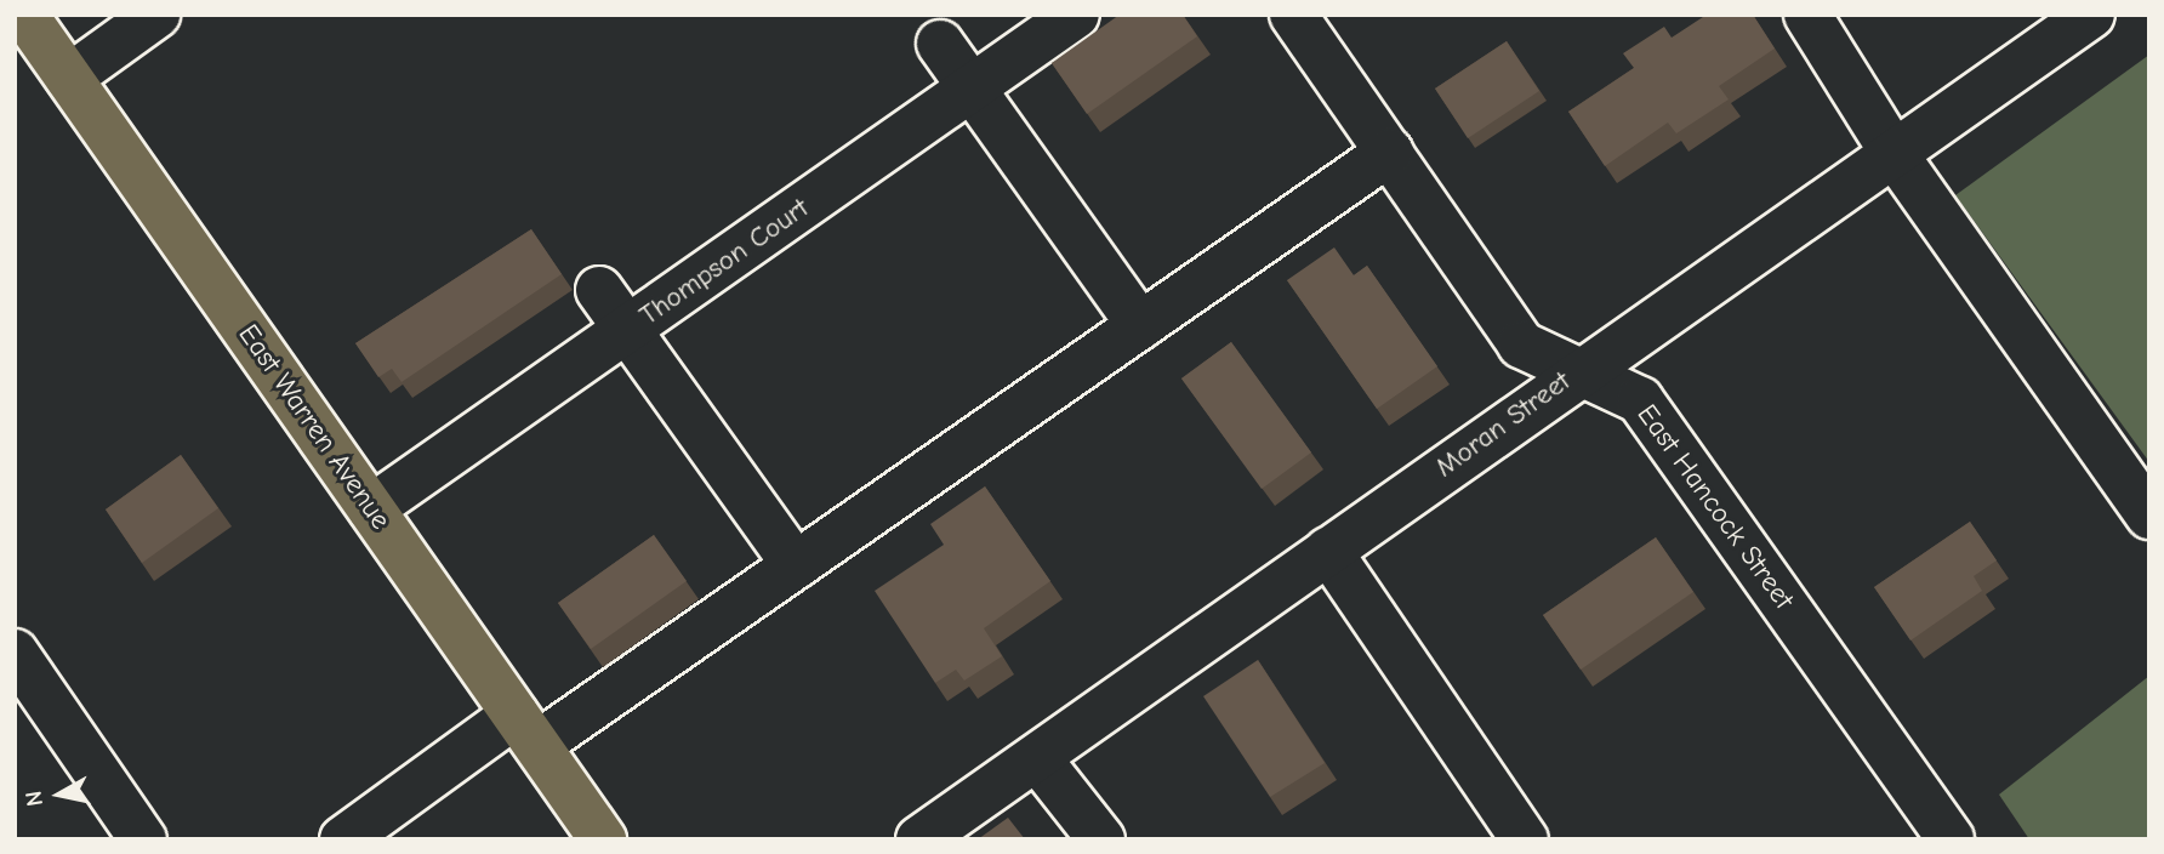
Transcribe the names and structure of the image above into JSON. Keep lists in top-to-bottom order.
{
  "streets": {
    "main road": ["East Warren Avenue"],
    "street": ["Thompson Court", "Moran Street", "East Hancock Street"]
  },
  "crossings": [
    ["Thompson Court", "East Warren Avenue"],
    ["Moran Street", "East Hancock Street"]
  ],
  "north": "left"
}
